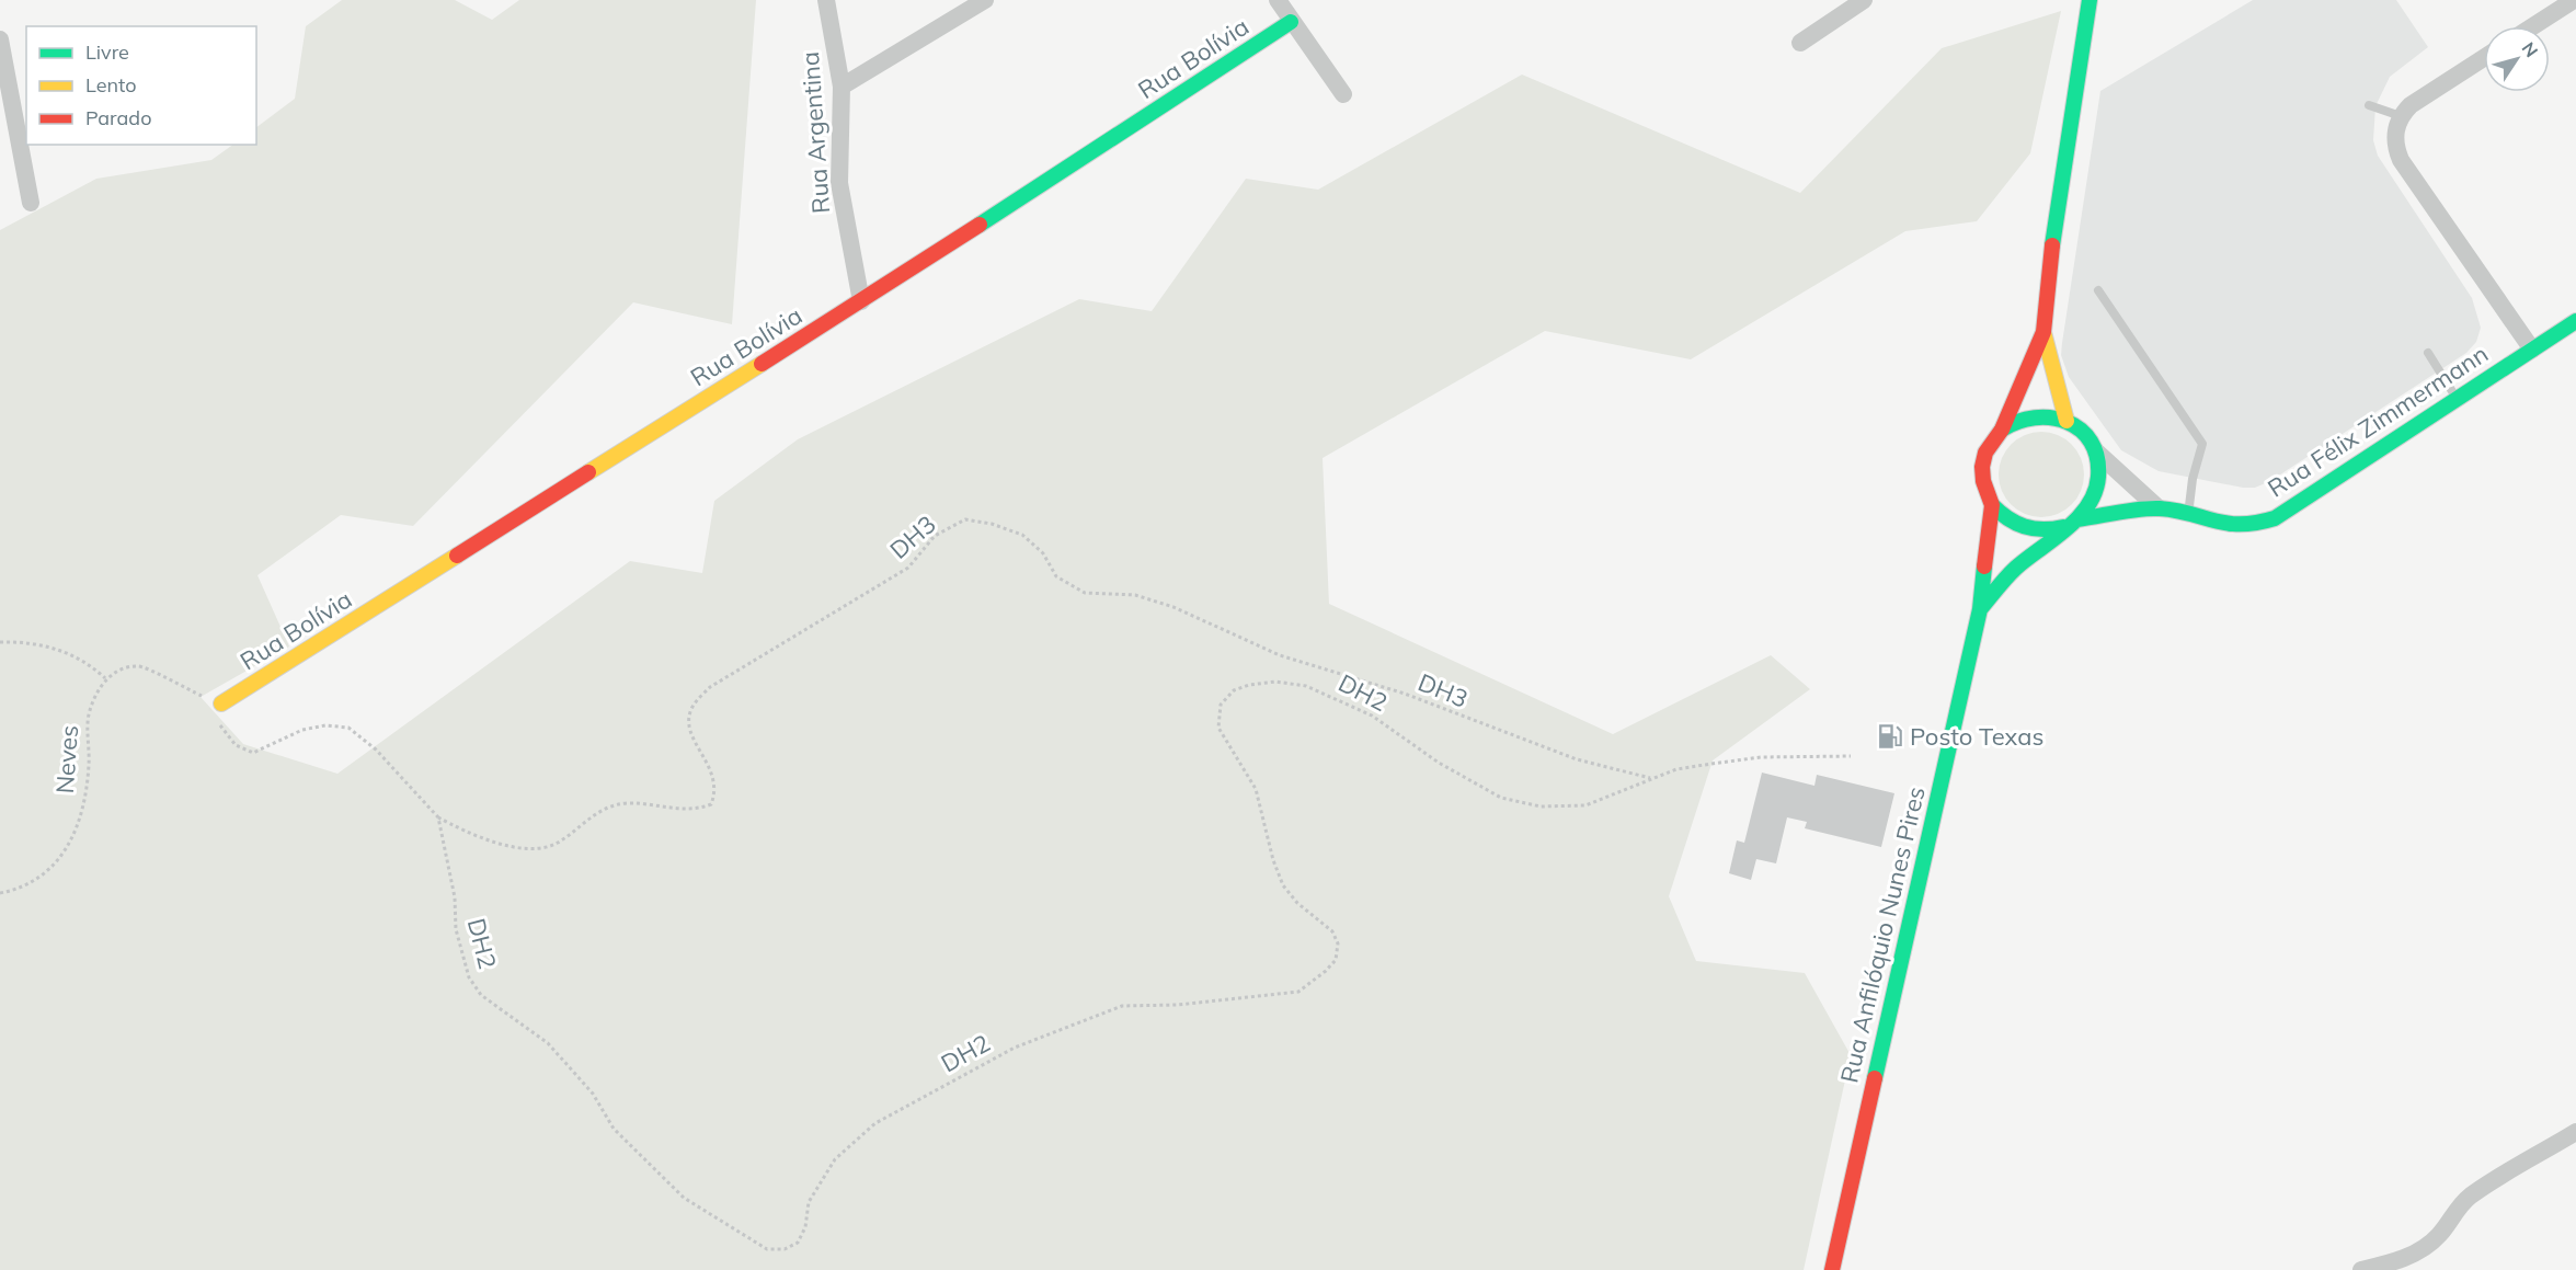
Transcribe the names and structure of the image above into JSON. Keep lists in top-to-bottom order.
{
  "streets": {
    "street": [
      "Rua Bolívia",
      "Rua Argentina",
      "Rua Félix Zimmermann",
      "Rua Anfilóquio Nunes Pires"
    ],
    "path": ["DH3", "DH2", "Neves"]
  },
  "crossings": [
    ["Rua Bolívia", "Rua Argentina"],
    ["Rua Bolívia", "DH2"],
    ["Rua Félix Zimmermann", "Rua Anfilóquio Nunes Pires"],
    ["DH3", "DH2"]
  ],
  "places": {
    "fuel station": ["Posto Texas"]
  },
  "legend": ["Livre", "Lento", "Parado"],
  "north": "top right"
}
